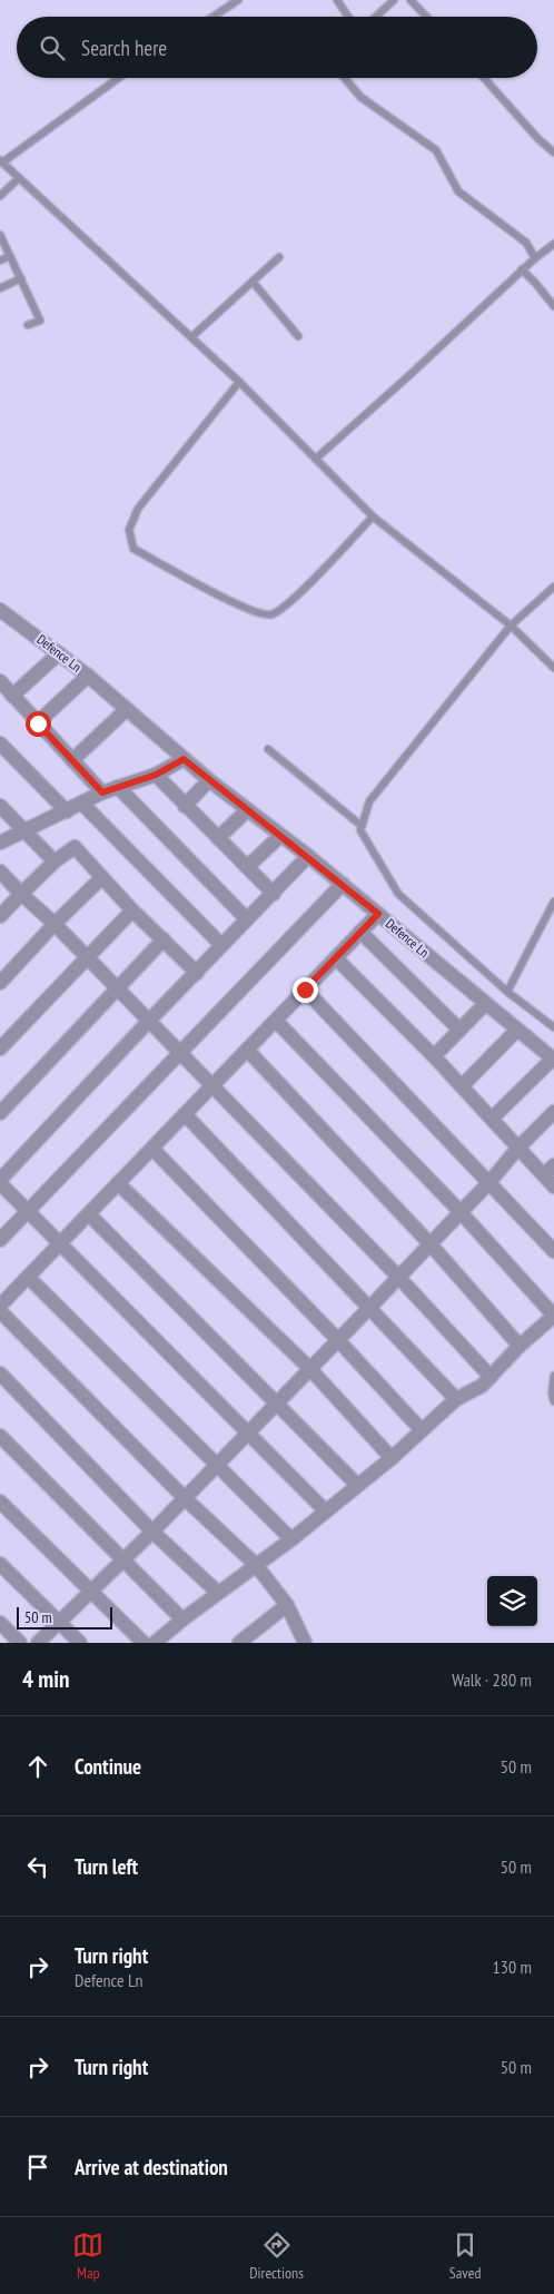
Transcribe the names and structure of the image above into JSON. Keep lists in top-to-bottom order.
{
  "streets": {
    "street": ["Defence Ln"]
  },
  "scale_bar": "50 m",
  "page": {
    "search": "Search here",
    "scale": "50 m",
    "heading": ["4 min", "Walk · 280 m"],
    "list": [
      ["Continue", "50 m"],
      ["Turn left", "50 m"],
      ["Turn right", "Defence Ln", "130 m"],
      ["Turn right", "50 m"],
      "Arrive at destination"
    ],
    "nav": ["Map", "Directions", "Saved"]
  }
}
